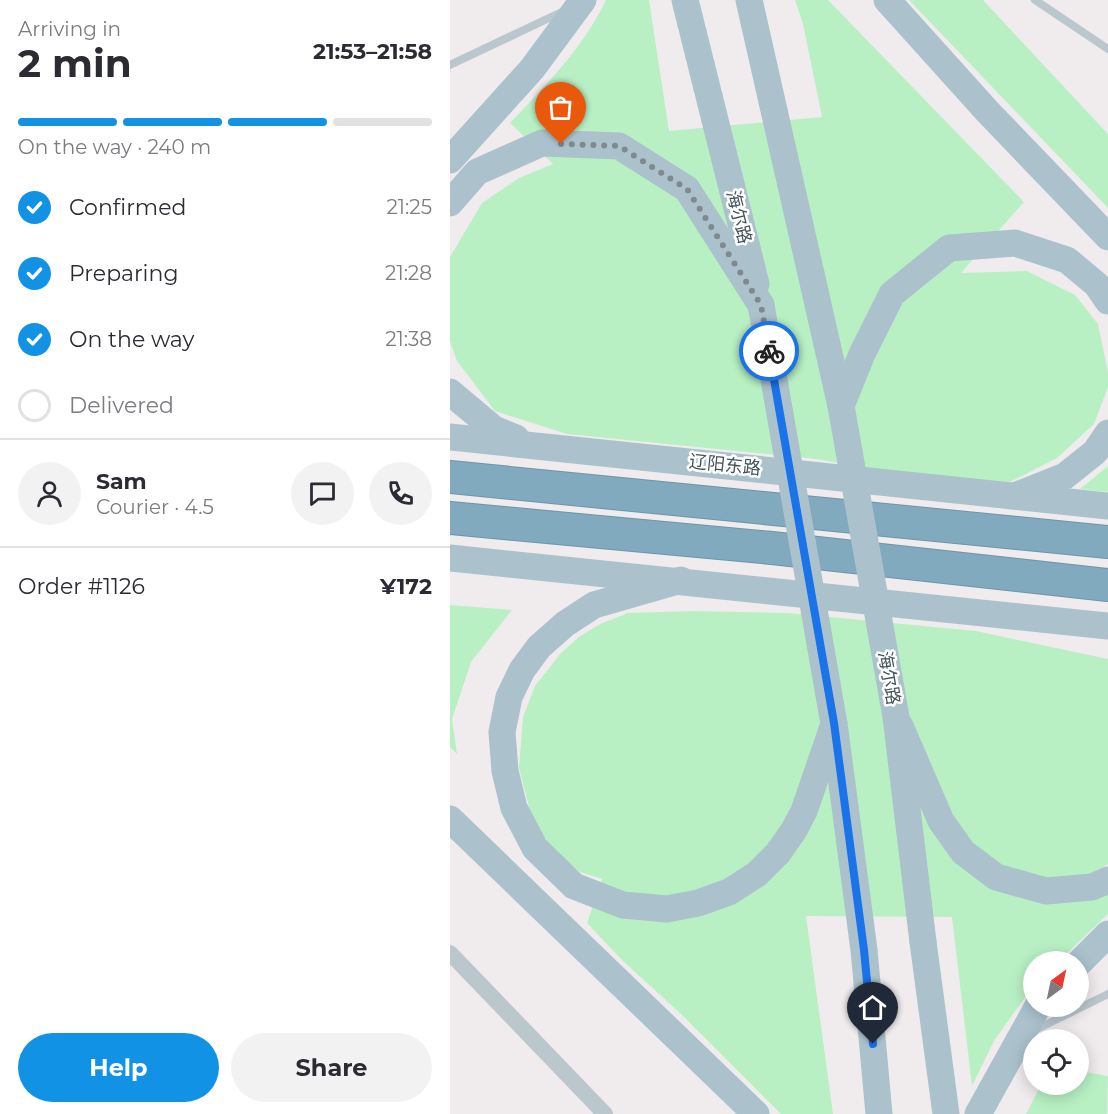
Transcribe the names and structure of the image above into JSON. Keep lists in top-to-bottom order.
{
  "streets": {
    "main road": ["海尔路", "辽阳东路"]
  },
  "north": "top right",
  "page": {
    "heading": ["2 min", "Arriving in", "21:53–21:58"],
    "panel": [
      "Sam",
      "Courier · 4.5",
      "Order #1126",
      "¥172"
    ],
    "bar": "On the way · 240 m",
    "list": [
      ["Confirmed", "21:25"],
      ["Preparing", "21:28"],
      ["On the way", "21:38"],
      "Delivered"
    ],
    "buttons": ["Help", "Share"]
  }
}
